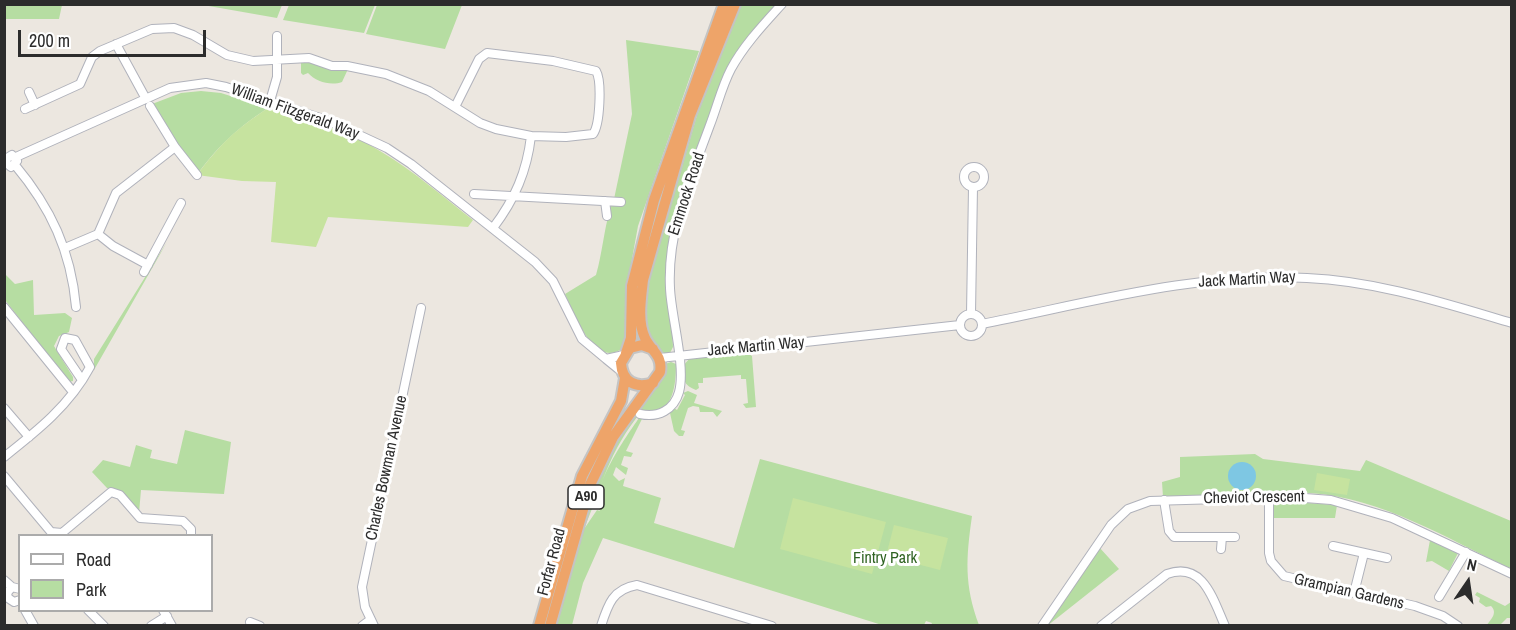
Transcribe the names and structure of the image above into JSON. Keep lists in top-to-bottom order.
{
  "streets": {
    "highway": ["A90", "Forfar Road"],
    "street": [
      "William Fitzgerald Way",
      "Emmock Road",
      "Jack Martin Way",
      "Charles Bowman Avenue",
      "Cheviot Crescent",
      "Grampian Gardens"
    ]
  },
  "crossings": [
    ["William Fitzgerald Way", "Jack Martin Way"],
    ["William Fitzgerald Way", "A90"],
    ["William Fitzgerald Way", "Forfar Road"],
    ["Emmock Road", "Jack Martin Way"],
    ["Jack Martin Way", "A90"],
    ["Jack Martin Way", "Forfar Road"],
    ["A90", "Forfar Road"],
    ["Cheviot Crescent", "Grampian Gardens"]
  ],
  "parks": ["Fintry Park"],
  "legend": ["Road", "Park"],
  "scale_bar": "200 m",
  "north": "top"
}
